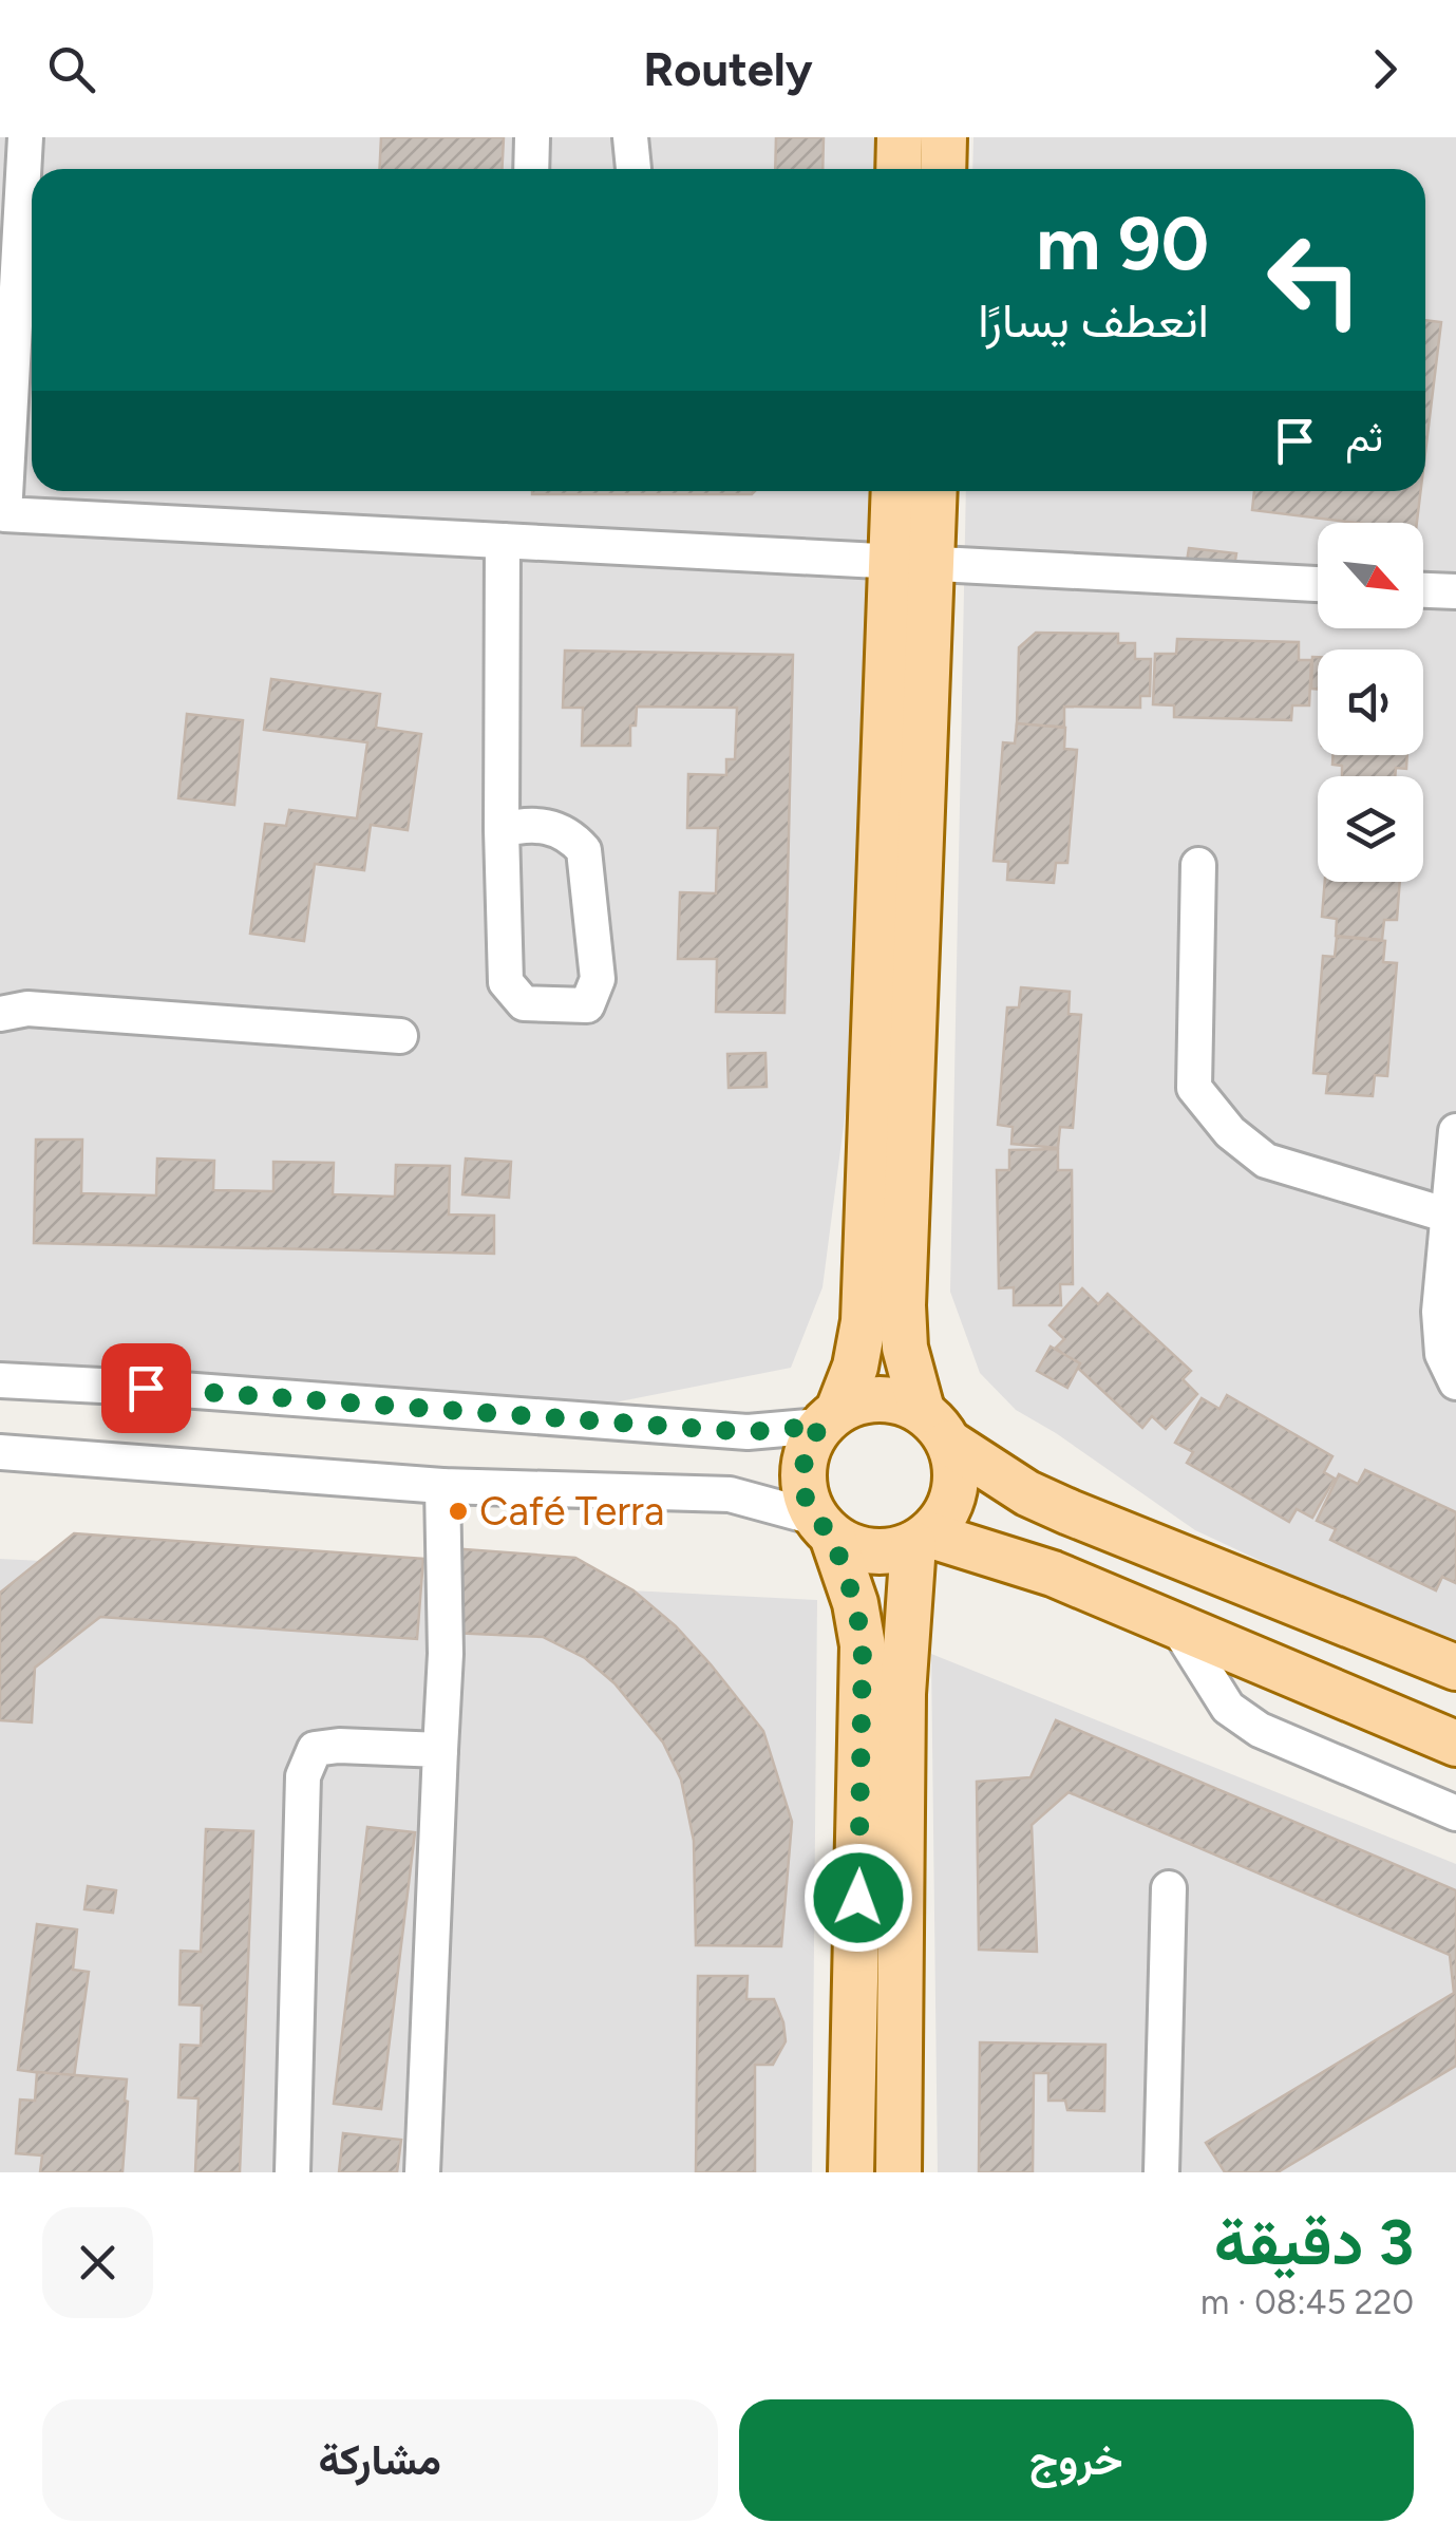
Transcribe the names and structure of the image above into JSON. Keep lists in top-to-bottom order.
{
  "places": ["Café Terra"],
  "north": "bottom right",
  "page": {
    "header": "Routely",
    "turn": ["90 m", "انعطف يسارًا"],
    "then": "ثم",
    "heading": ["3 دقيقة", "220 m · 08:45"],
    "buttons": ["خروج", "مشاركة"]
  }
}
